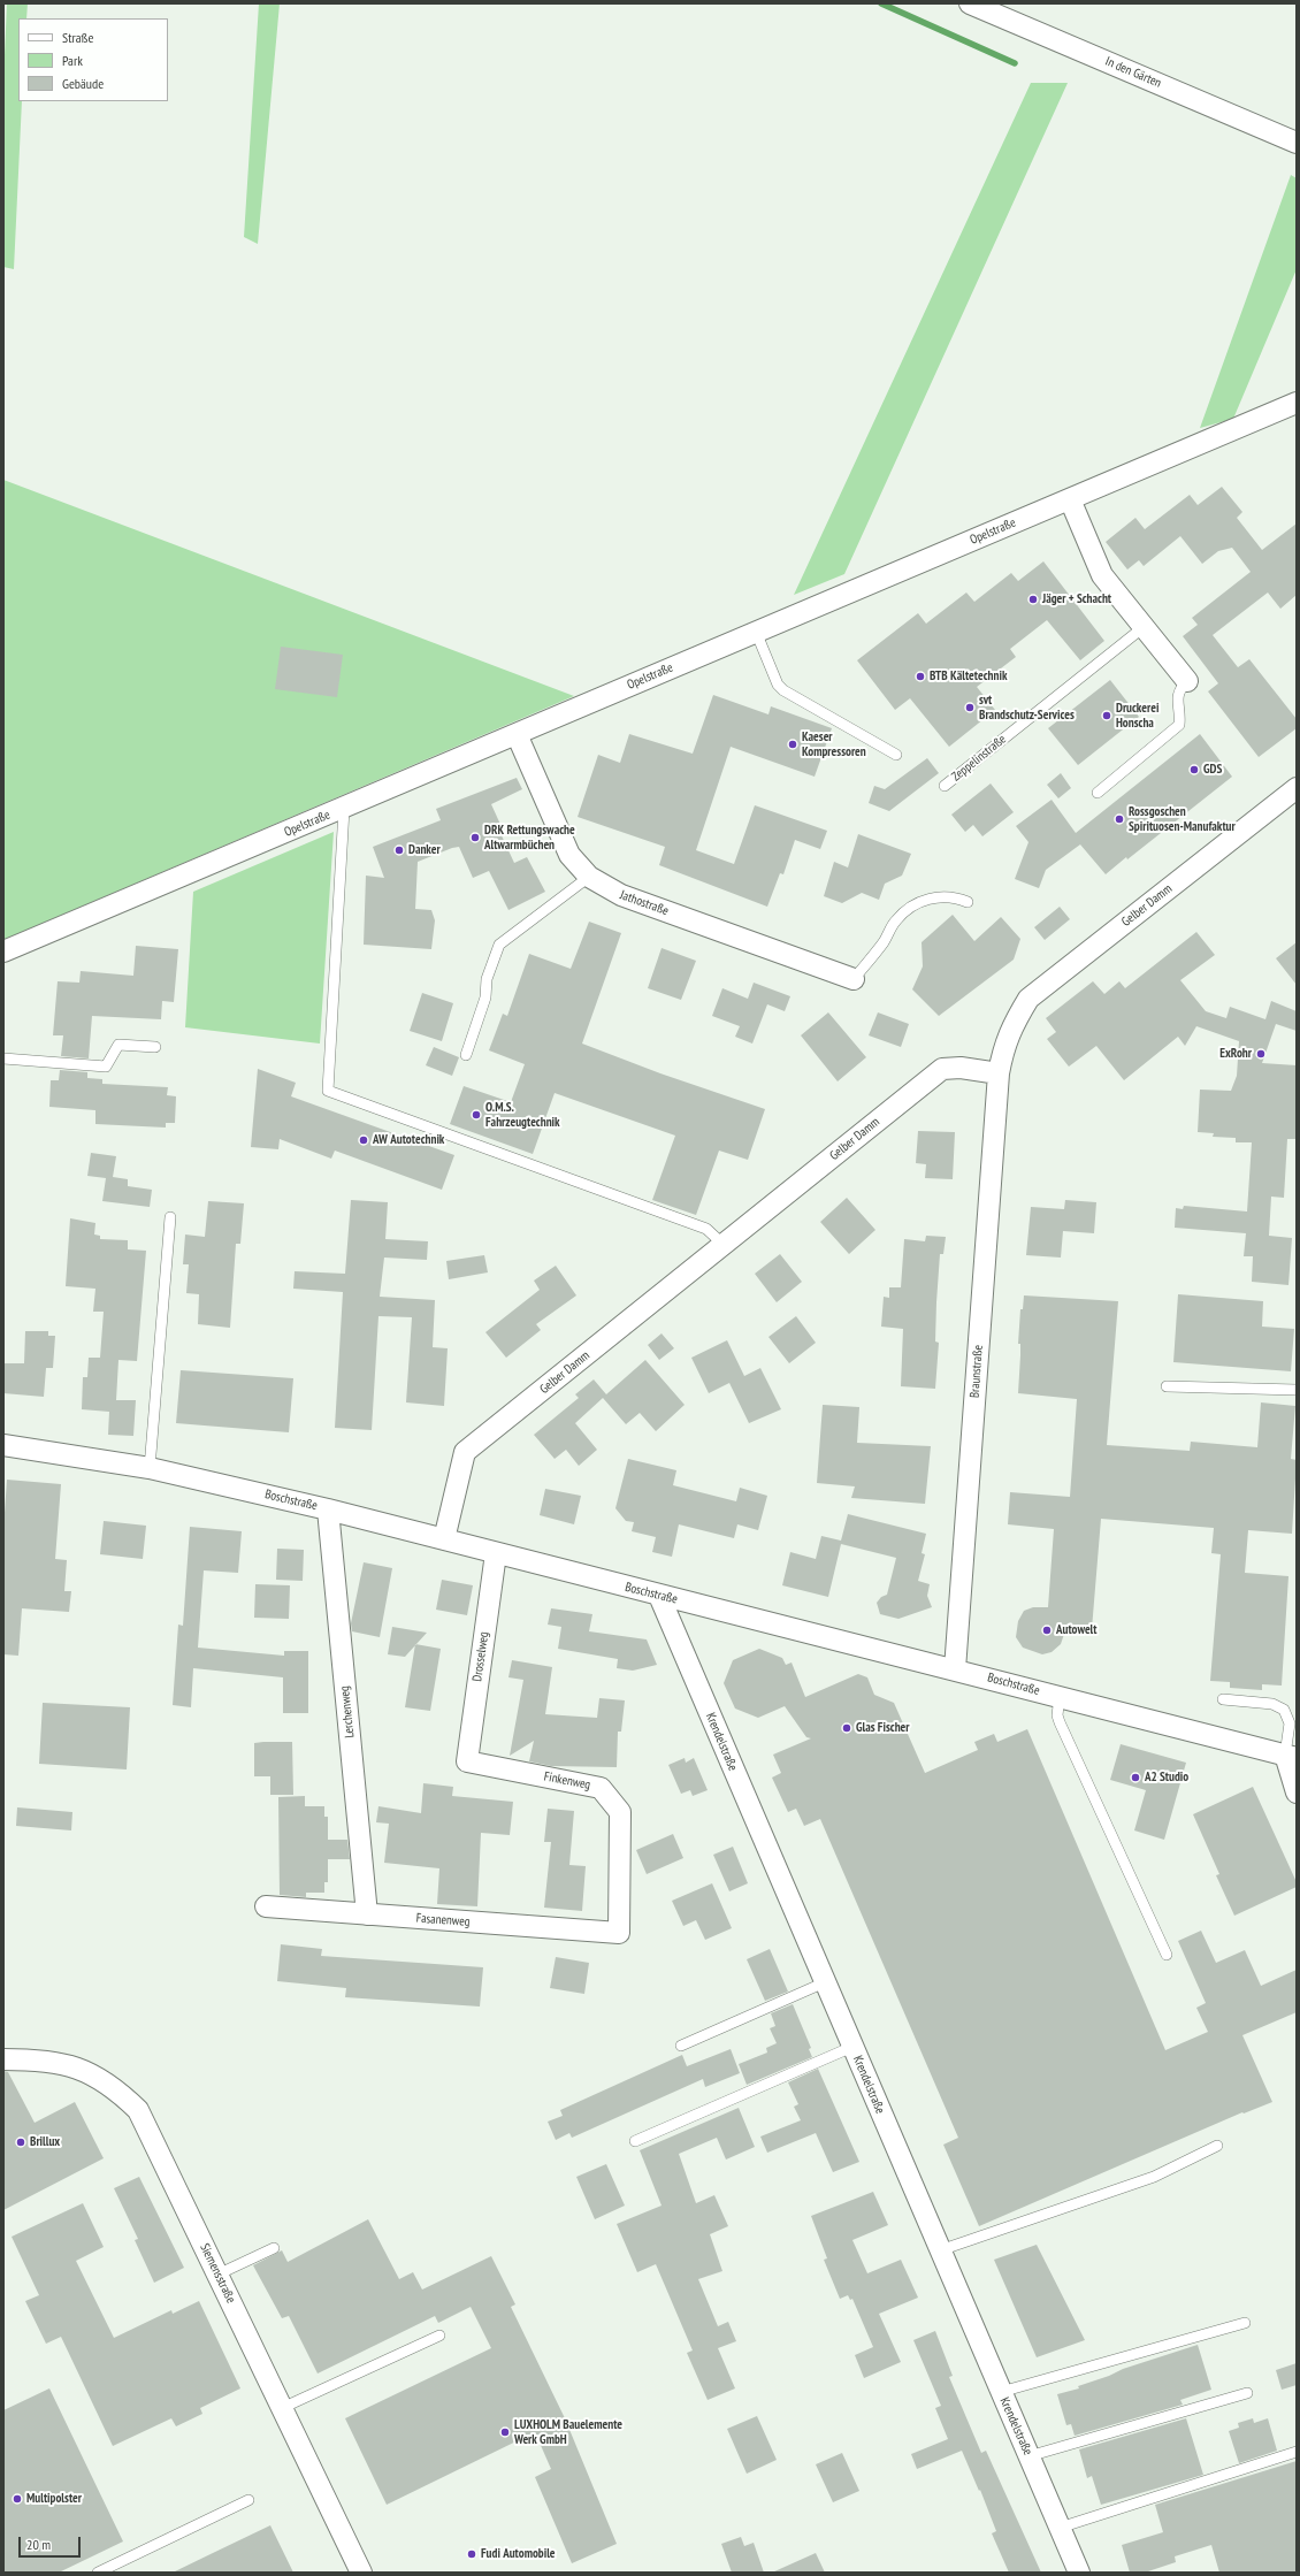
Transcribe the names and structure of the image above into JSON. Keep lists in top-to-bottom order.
{
  "streets": {
    "street": [
      "In den Gärten",
      "Opelstraße",
      "Jathostraße",
      "Gelber Damm",
      "Braunstraße",
      "Boschstraße",
      "Drosselweg",
      "Lerchenweg",
      "Krendelstraße",
      "Finkenweg",
      "Fasanenweg",
      "Siemensstraße"
    ],
    "lane": ["Zeppelinstraße"]
  },
  "crossings": [
    ["Opelstraße", "Jathostraße"],
    ["Gelber Damm", "Braunstraße"],
    ["Gelber Damm", "Boschstraße"],
    ["Braunstraße", "Boschstraße"],
    ["Boschstraße", "Drosselweg"],
    ["Boschstraße", "Lerchenweg"],
    ["Boschstraße", "Krendelstraße"],
    ["Drosselweg", "Finkenweg"],
    ["Lerchenweg", "Fasanenweg"],
    ["Finkenweg", "Fasanenweg"]
  ],
  "places": [
    "Jäger + Schacht",
    "BTB Kältetechnik",
    "svt Brandschutz-Services",
    "Druckerei Honscha",
    "Kaeser Kompressoren",
    "GDS",
    "Rossgoschen Spirituosen-Manufaktur",
    "DRK Rettungswache Altwarmbüchen",
    "Danker",
    "ExRohr",
    "O.M.S. Fahrzeugtechnik",
    "AW Autotechnik",
    "Autowelt",
    "Glas Fischer",
    "A2 Studio",
    "Brillux",
    "LUXHOLM Bauelemente Werk GmbH",
    "Multipolster",
    "Fudi Automobile"
  ],
  "legend": ["Straße", "Park", "Gebäude"],
  "scale_bar": "20 m"
}
